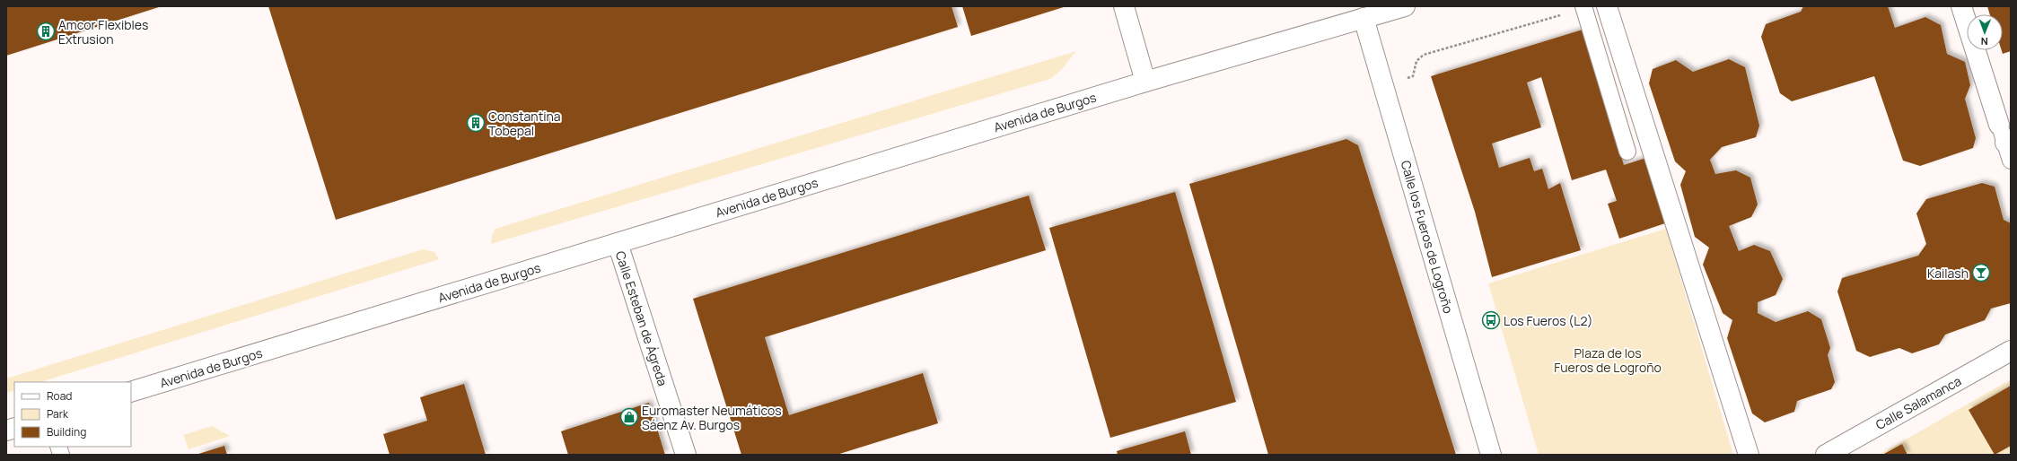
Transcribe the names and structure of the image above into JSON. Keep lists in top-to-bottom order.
{
  "streets": {
    "street": [
      "Avenida de Burgos",
      "Calle los Fueros de Logroño",
      "Calle Esteban de Ágreda",
      "Calle Salamanca"
    ]
  },
  "crossings": [
    ["Avenida de Burgos", "Calle los Fueros de Logroño"],
    ["Avenida de Burgos", "Calle Esteban de Ágreda"]
  ],
  "parks": ["Plaza de los Fueros de Logroño"],
  "places": {
    "building": ["Amcor Flexibles Extrusion", "Constantina Tobepal"],
    "bar": ["Kailash"],
    "bus stop": ["Los Fueros (L2)"],
    "shop": ["Euromaster Neumáticos Sáenz Av. Burgos"]
  },
  "legend": ["Road", "Park", "Building"],
  "north": "bottom"
}
